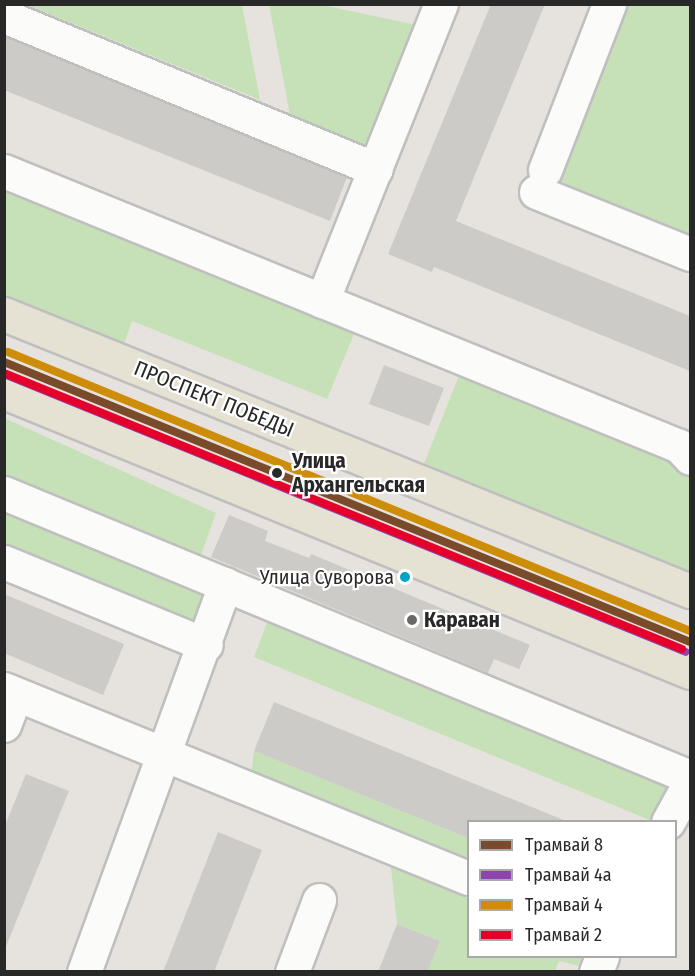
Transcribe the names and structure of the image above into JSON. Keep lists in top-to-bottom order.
{
  "streets": {
    "main road": ["ПРОСПЕКТ ПОБЕДЫ"]
  },
  "places": ["Улица Архангельская", "Улица Суворова", "Караван"],
  "lines": [
    "tram line 4",
    "tram line 8",
    "tram line 2",
    "tram line 4а"
  ],
  "legend": [
    "Трамвай 8",
    "Трамвай 4а",
    "Трамвай 4",
    "Трамвай 2"
  ]
}
